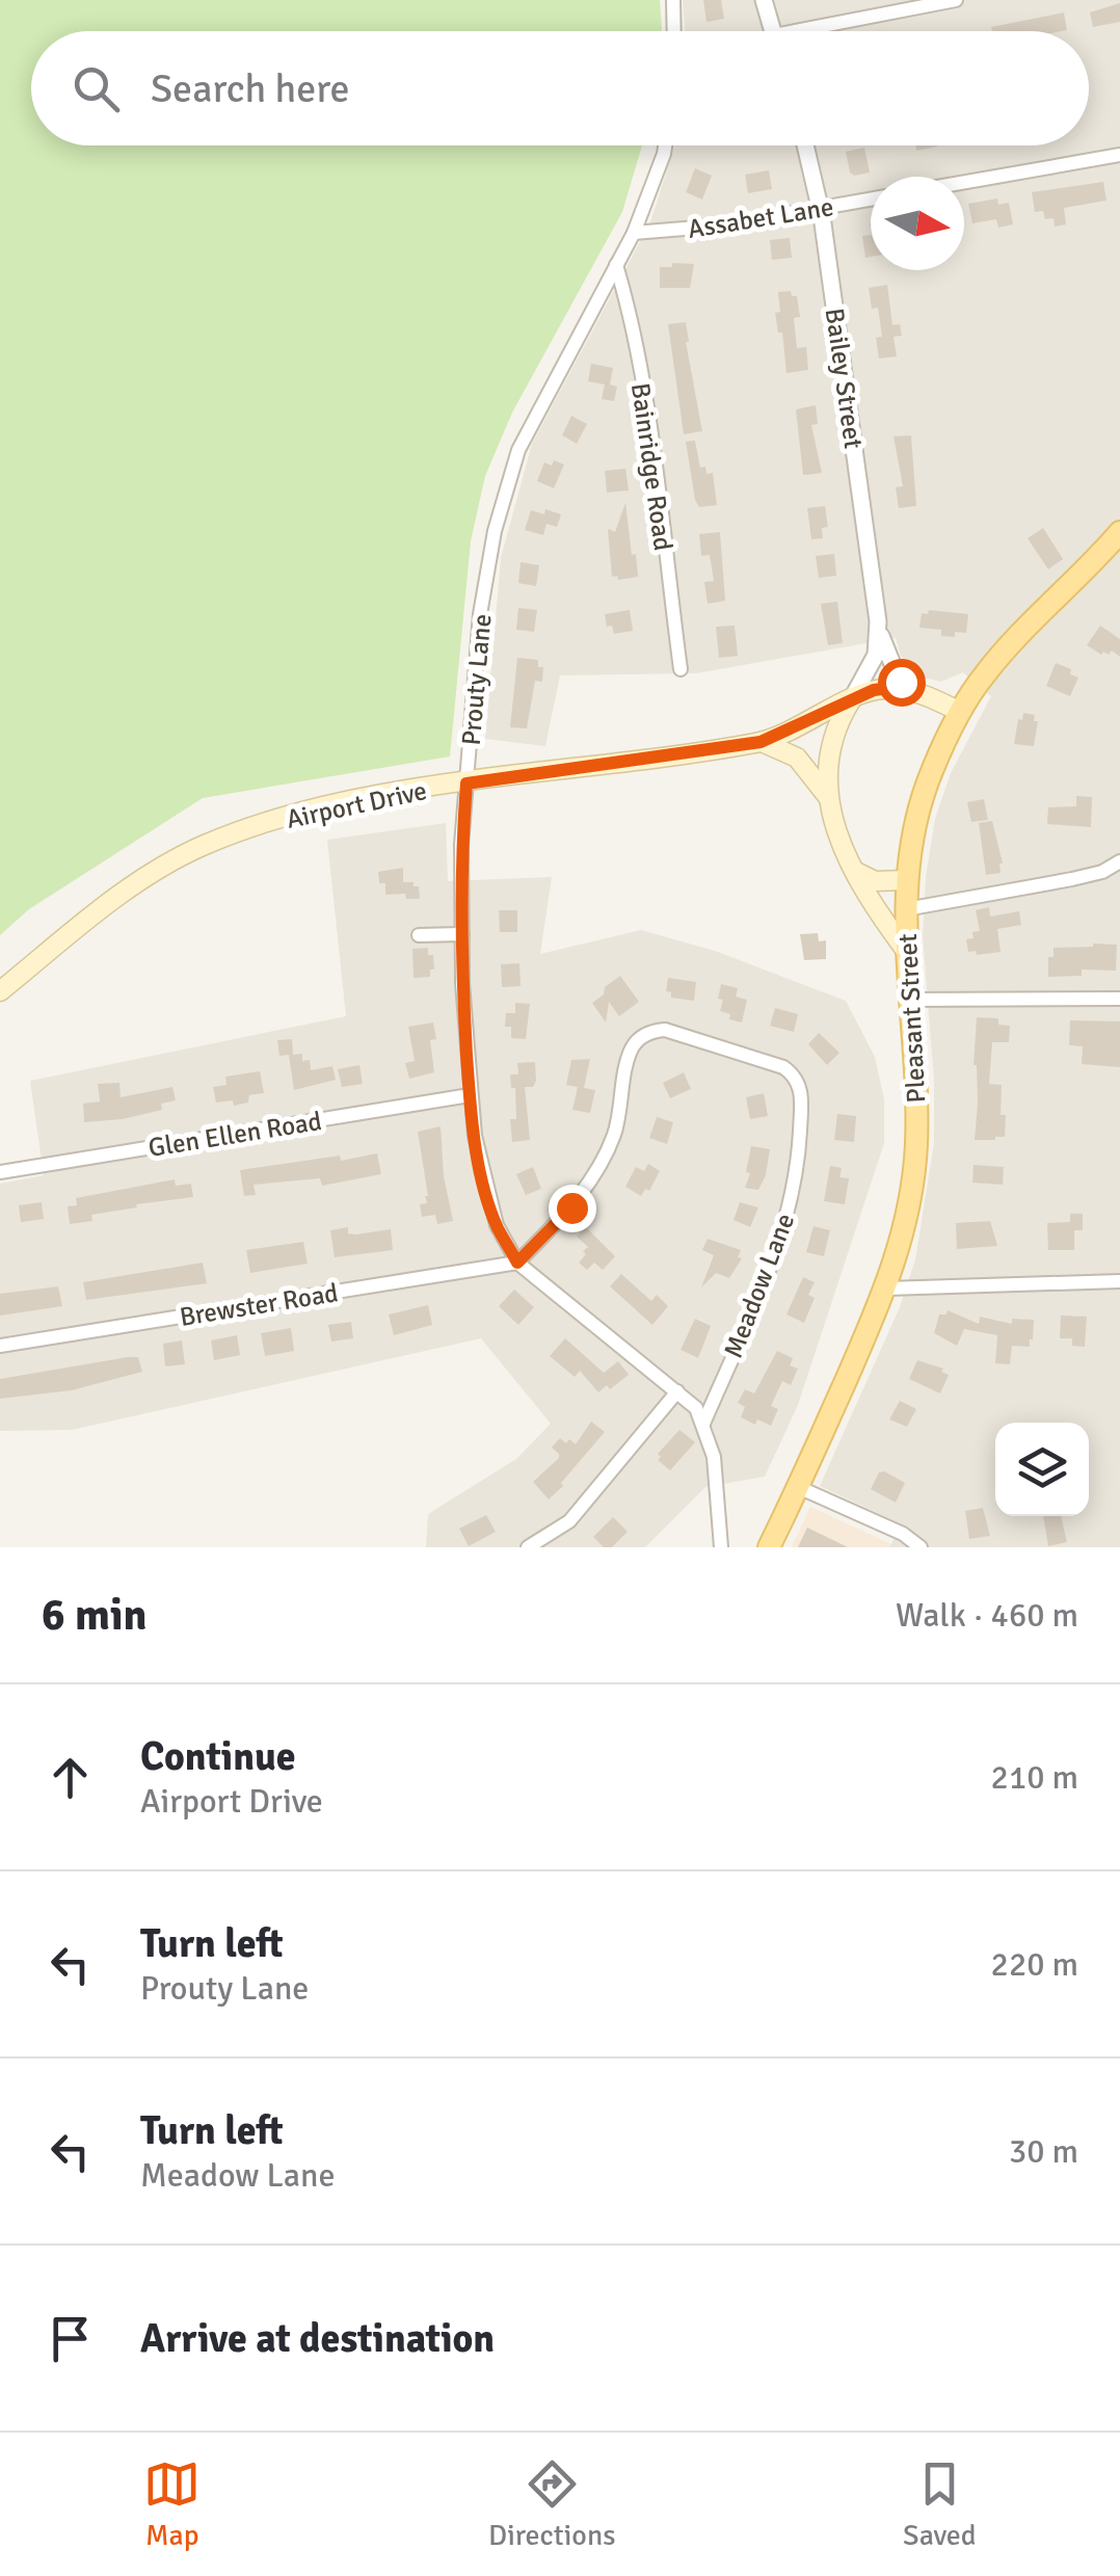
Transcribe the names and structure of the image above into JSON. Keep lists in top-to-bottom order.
{
  "streets": {
    "main road": ["Airport Drive", "Pleasant Street"],
    "street": [
      "Assabet Lane",
      "Bailey Street",
      "Bainridge Road",
      "Prouty Lane",
      "Glen Ellen Road",
      "Meadow Lane",
      "Brewster Road"
    ]
  },
  "crossings": [
    ["Assabet Lane", "Bailey Street"],
    ["Assabet Lane", "Prouty Lane"],
    ["Bailey Street", "Airport Drive"],
    ["Bainridge Road", "Prouty Lane"],
    ["Prouty Lane", "Airport Drive"],
    ["Prouty Lane", "Glen Ellen Road"],
    ["Prouty Lane", "Meadow Lane"],
    ["Prouty Lane", "Brewster Road"],
    ["Meadow Lane", "Brewster Road"]
  ],
  "north": "right",
  "page": {
    "search": "Search here",
    "heading": ["6 min", "Walk · 460 m"],
    "list": [
      ["Continue", "Airport Drive", "210 m"],
      ["Turn left", "Prouty Lane", "220 m"],
      ["Turn left", "Meadow Lane", "30 m"],
      "Arrive at destination"
    ],
    "nav": ["Map", "Directions", "Saved"]
  }
}
